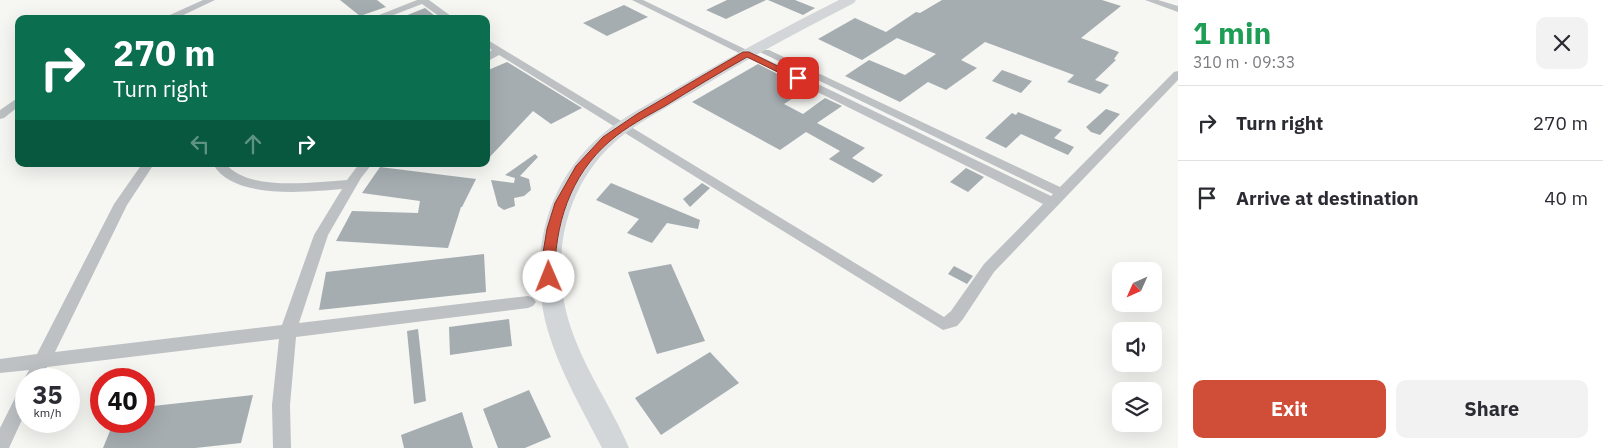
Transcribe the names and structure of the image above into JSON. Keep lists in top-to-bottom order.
{
  "north": "bottom left",
  "page": {
    "heading": ["1 min", "310 m · 09:33"],
    "turn": ["270 m", "Turn right"],
    "list": [
      {
        "name": "Turn right",
        "value": "270 m"
      },
      {
        "name": "Arrive at destination",
        "value": "40 m"
      }
    ],
    "speed": "35 km/h",
    "limit": "40",
    "buttons": ["Exit", "Share"]
  }
}
